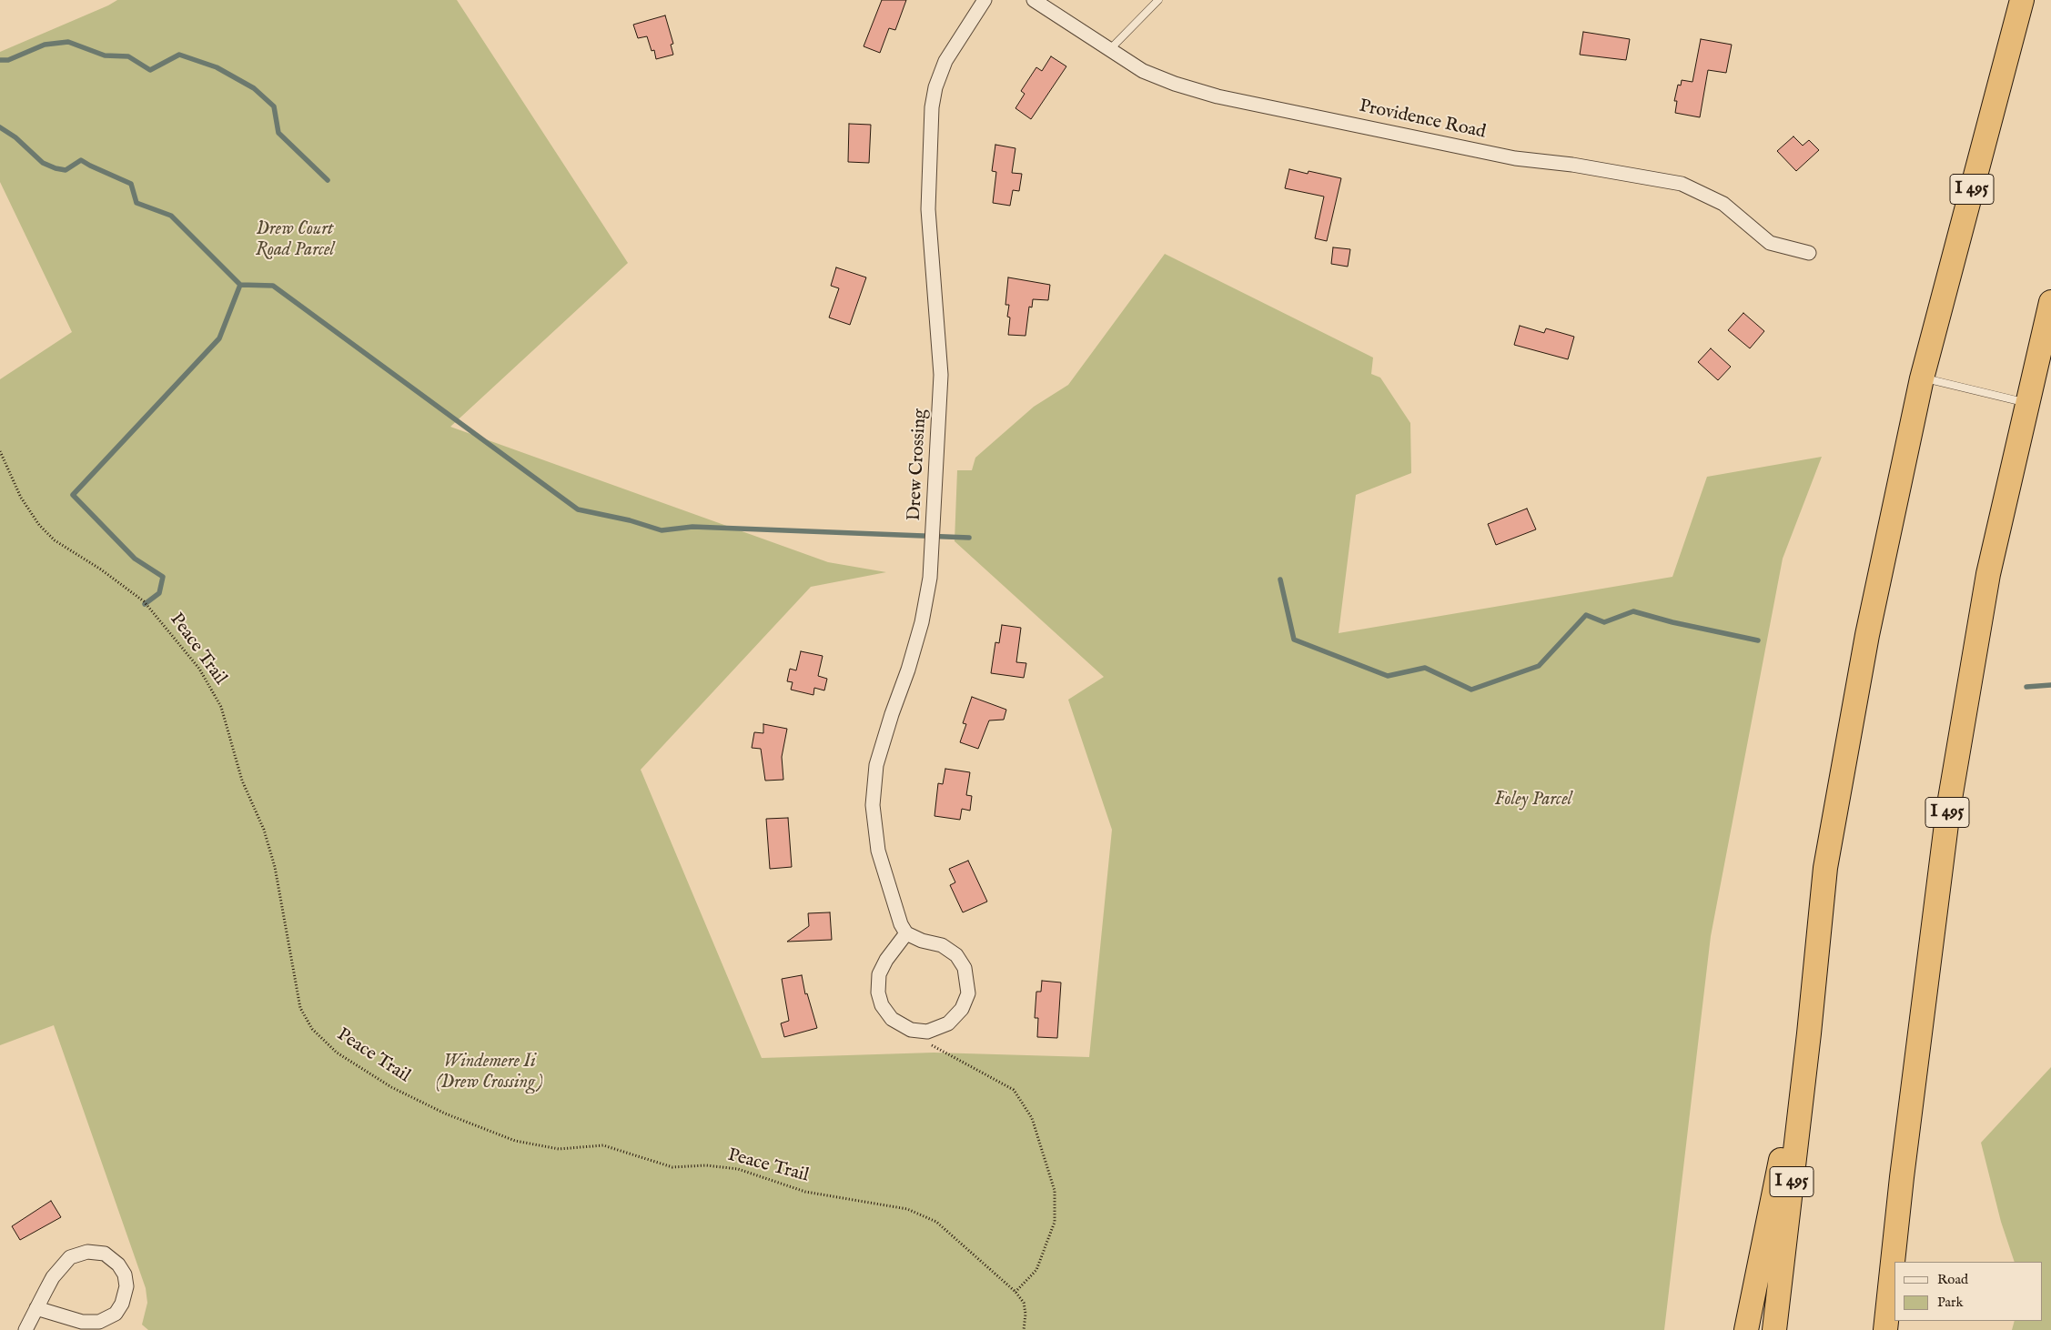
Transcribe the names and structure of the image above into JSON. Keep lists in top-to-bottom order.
{
  "streets": {
    "highway": ["I 495"],
    "street": ["Providence Road", "Drew Crossing"],
    "path": ["Peace Trail"]
  },
  "parks": ["Drew Court Road Parcel", "Foley Parcel", "Windemere Ii (Drew Crossing)"],
  "legend": ["Road", "Park"]
}
